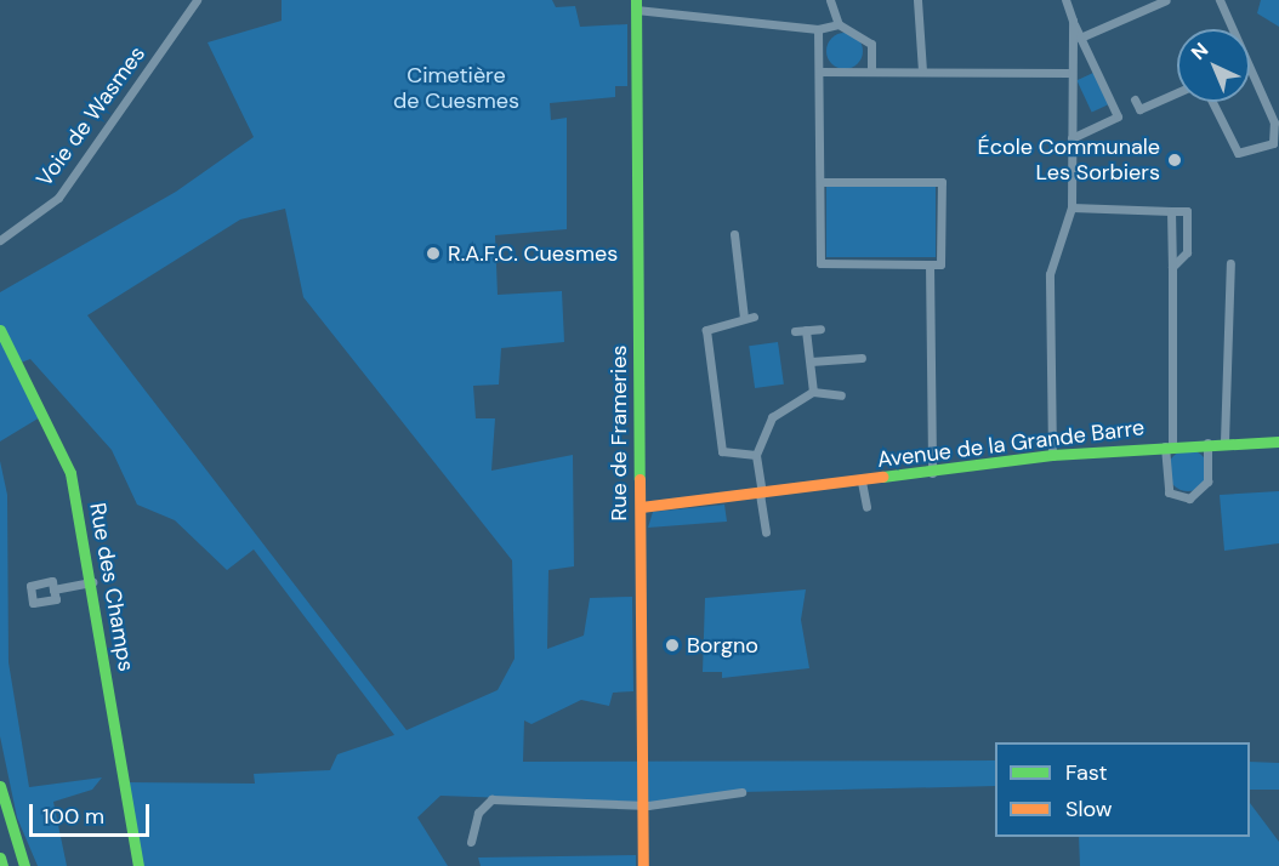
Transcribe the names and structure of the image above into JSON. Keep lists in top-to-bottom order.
{
  "streets": {
    "main road": ["Rue de Frameries", "Avenue de la Grande Barre", "Rue des Champs"],
    "street": ["Voie de Wasmes"]
  },
  "crossings": [
    ["Rue de Frameries", "Avenue de la Grande Barre"]
  ],
  "parks": ["Cimetière de Cuesmes"],
  "places": ["École Communale Les Sorbiers", "R.A.F.C. Cuesmes", "Borgno"],
  "legend": ["Fast", "Slow"],
  "scale_bar": "100 m",
  "north": "top left"
}
